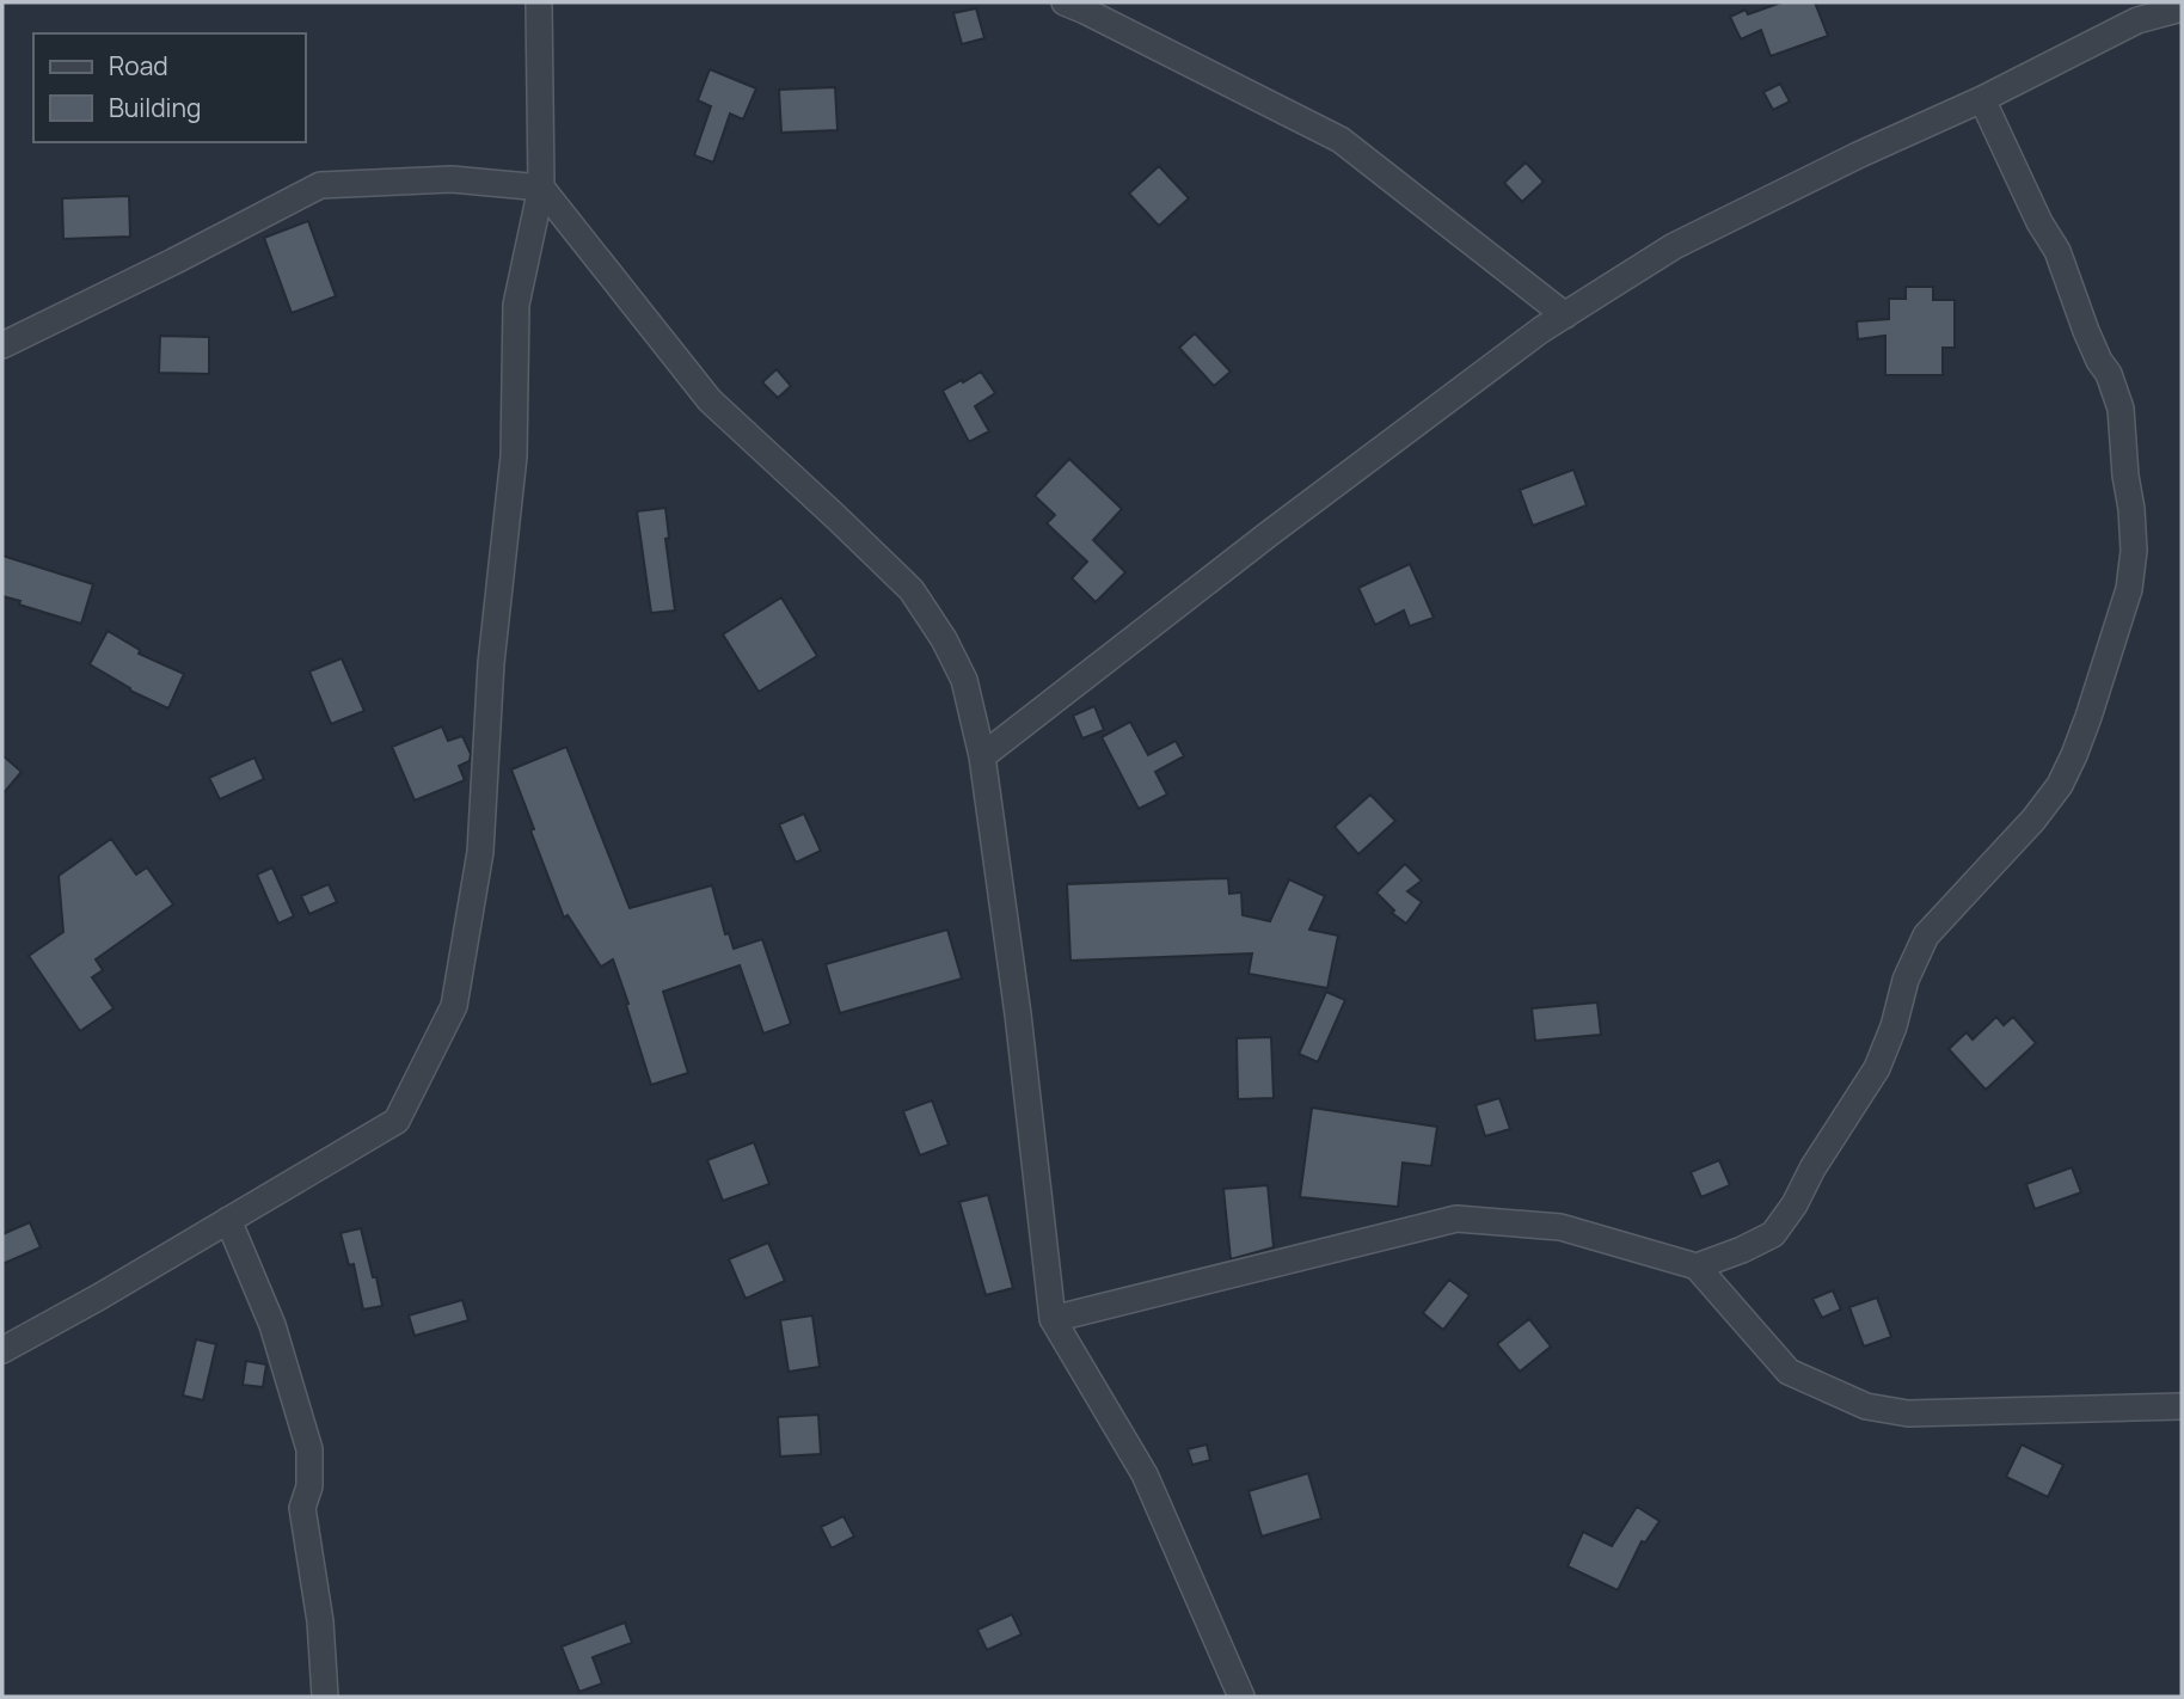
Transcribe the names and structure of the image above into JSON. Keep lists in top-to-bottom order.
{
  "legend": ["Road", "Building"]
}
